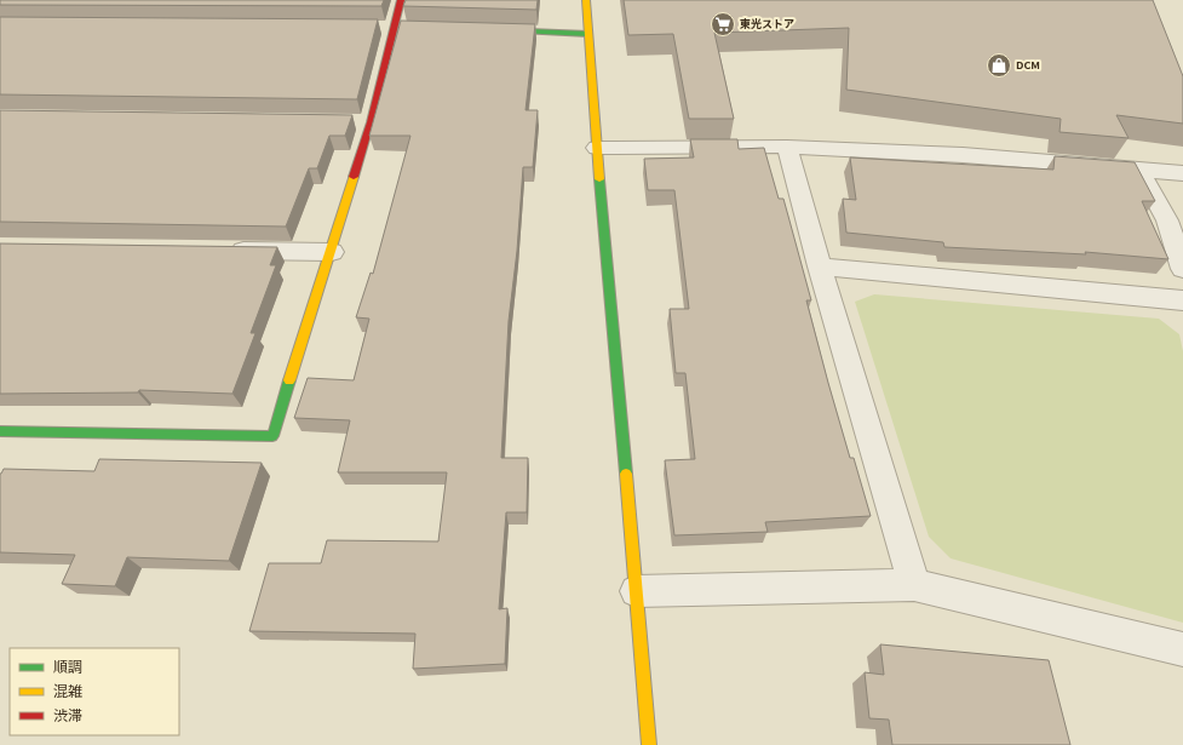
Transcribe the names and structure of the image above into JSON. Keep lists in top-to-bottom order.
{
  "places": {
    "supermarket": ["東光ストア"],
    "shop": ["DCM"]
  },
  "legend": ["順調", "混雑", "渋滞"]
}
